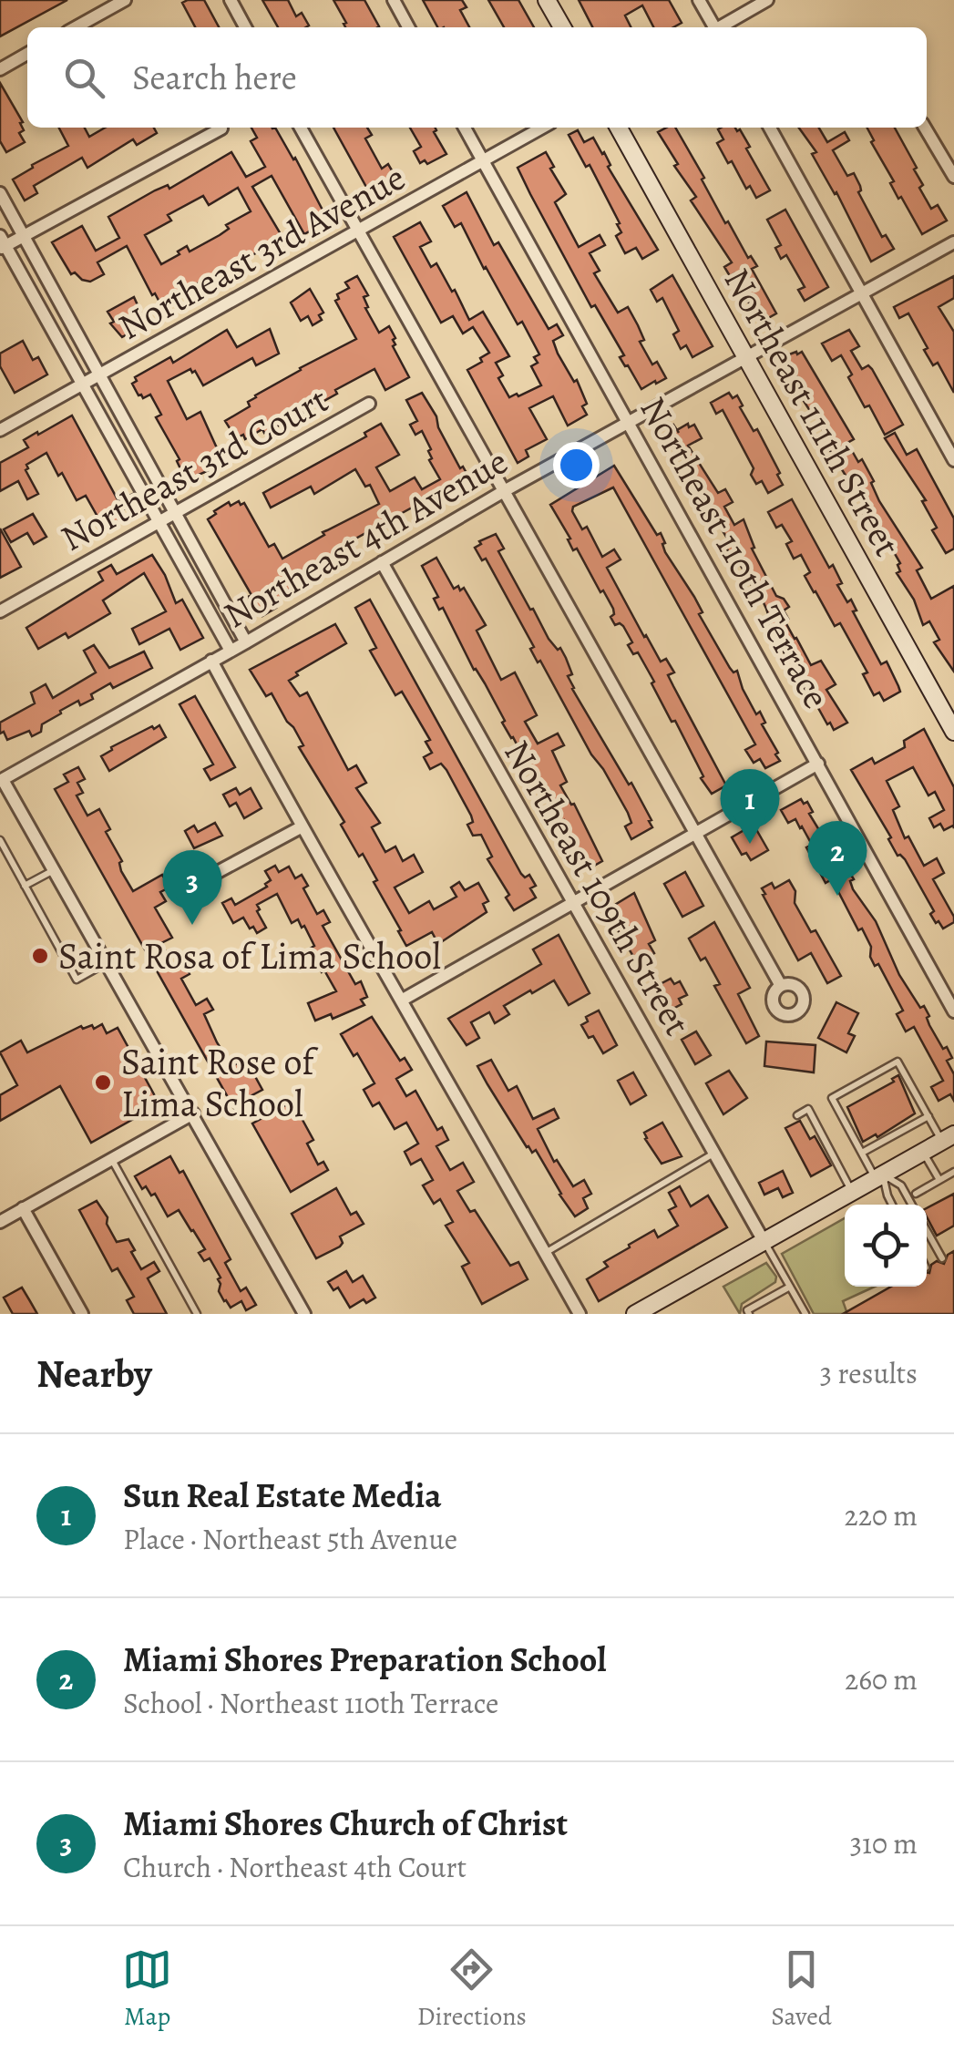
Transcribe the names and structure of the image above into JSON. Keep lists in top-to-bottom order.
{
  "streets": {
    "street": [
      "Northeast 3rd Avenue",
      "Northeast 111th Street",
      "Northeast 3rd Court",
      "Northeast 4th Avenue",
      "Northeast 110th Terrace",
      "Northeast 109th Street"
    ]
  },
  "crossings": [
    ["Northeast 3rd Avenue", "Northeast 110th Terrace"],
    ["Northeast 111th Street", "Northeast 4th Avenue"],
    ["Northeast 4th Avenue", "Northeast 110th Terrace"],
    ["Northeast 4th Avenue", "Northeast 109th Street"]
  ],
  "places": ["Saint Rosa of Lima School", "Saint Rose of Lima School"],
  "page": {
    "search": "Search here",
    "pins": ["1", "2", "3"],
    "heading": ["Nearby", "3 results"],
    "list": [
      {
        "mark": "1",
        "name": "Sun Real Estate Media",
        "note": "Place · Northeast 5th Avenue",
        "value": "220 m"
      },
      {
        "mark": "2",
        "name": "Miami Shores Preparation School",
        "note": "School · Northeast 110th Terrace",
        "value": "260 m"
      },
      {
        "mark": "3",
        "name": "Miami Shores Church of Christ",
        "note": "Church · Northeast 4th Court",
        "value": "310 m"
      }
    ],
    "nav": ["Map", "Directions", "Saved"]
  }
}
